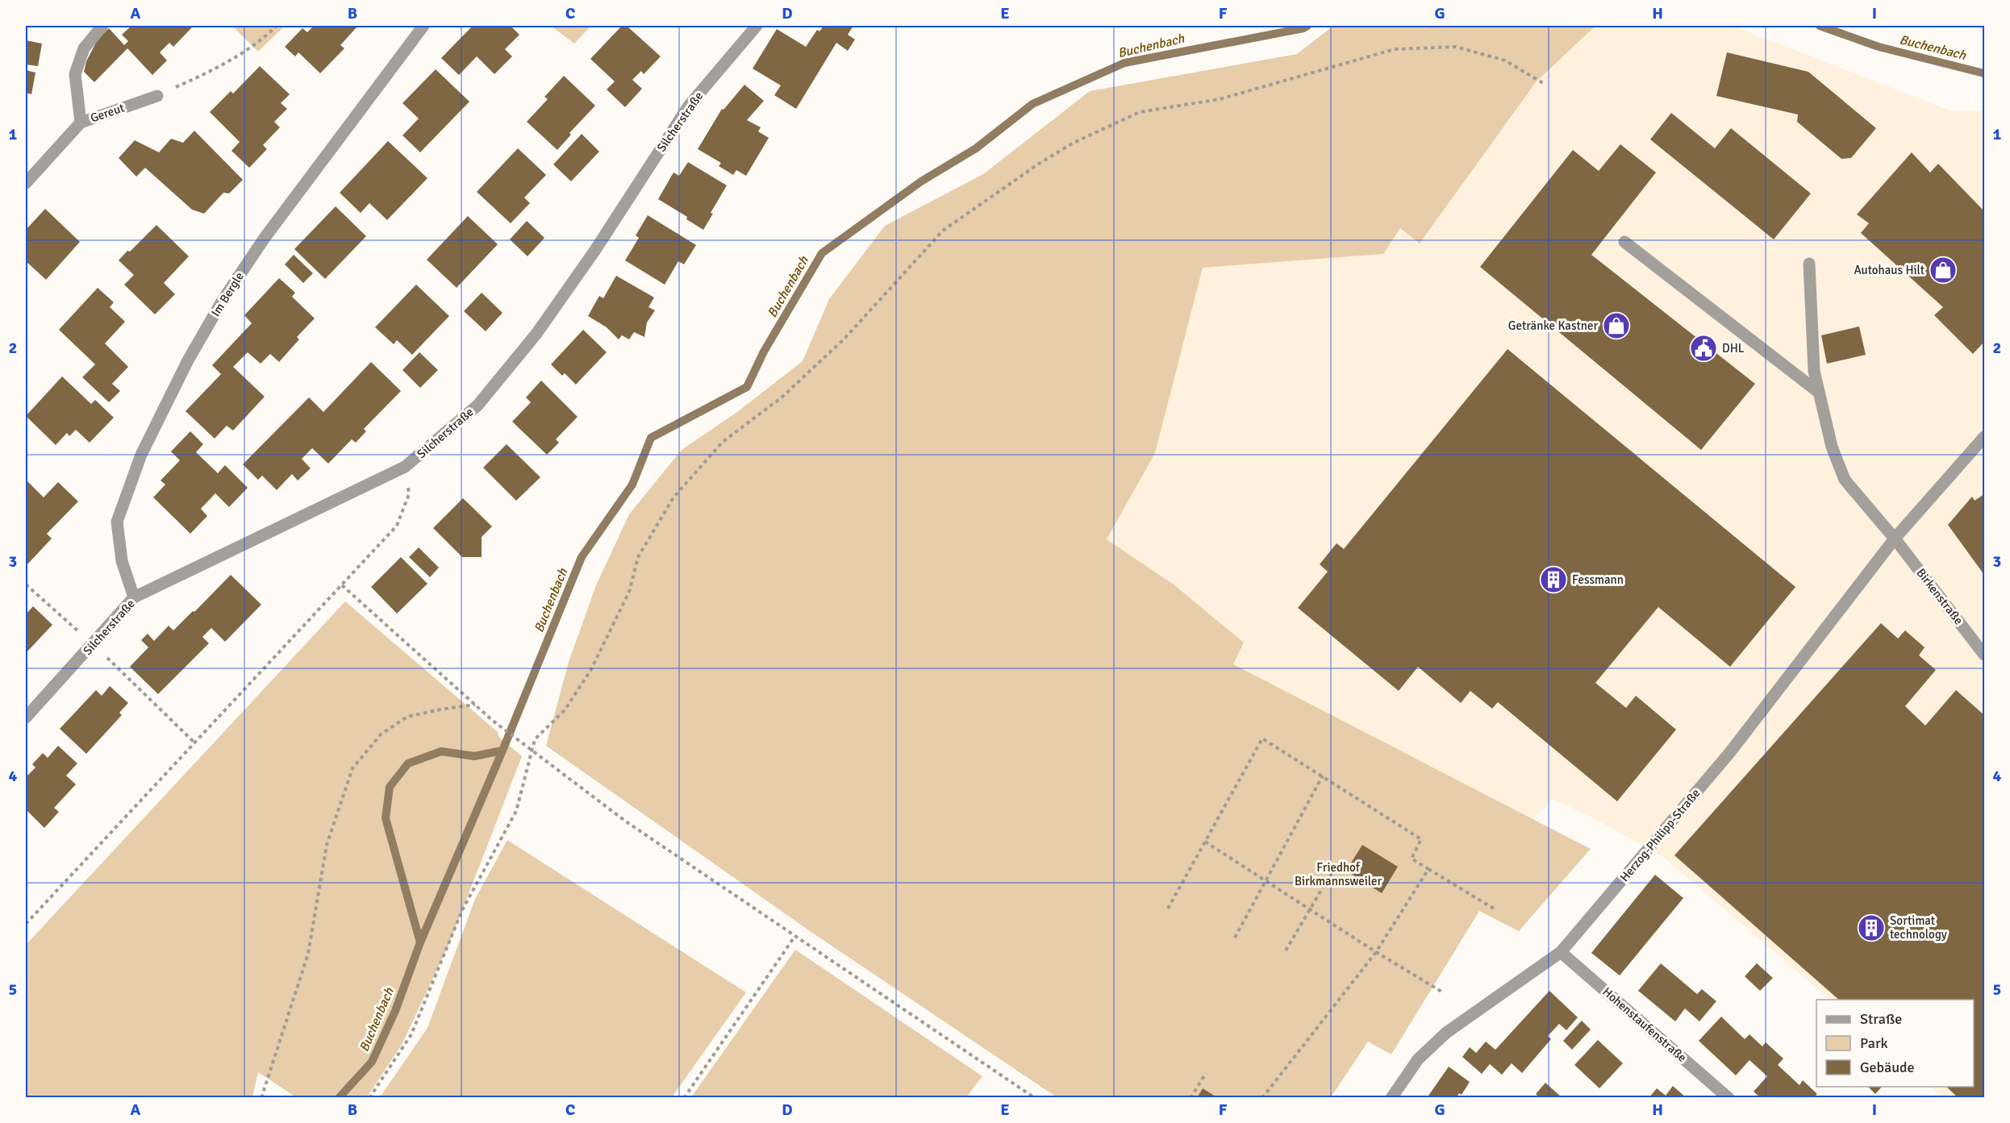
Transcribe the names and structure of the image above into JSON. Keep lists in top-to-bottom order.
{
  "streets": {
    "street": [
      "Gereut",
      "Silcherstraße",
      "Im Bergle",
      "Birkenstraße",
      "Herzog-Philipp-Straße",
      "Hohenstaufenstraße"
    ]
  },
  "crossings": [
    ["Silcherstraße", "Im Bergle"],
    ["Birkenstraße", "Herzog-Philipp-Straße"],
    ["Herzog-Philipp-Straße", "Hohenstaufenstraße"]
  ],
  "water": ["Buchenbach"],
  "parks": ["Friedhof Birkmannsweiler"],
  "places": {
    "shop": ["Autohaus Hilt", "Getränke Kastner"],
    "public building": ["DHL"],
    "building": ["Fessmann", "Sortimat technology"]
  },
  "legend": ["Straße", "Park", "Gebäude"],
  "grid": {
    "columns": [
      "A",
      "B",
      "C",
      "D",
      "E",
      "F",
      "G",
      "H",
      "I"
    ],
    "rows": [
      "1",
      "2",
      "3",
      "4",
      "5"
    ]
  }
}
